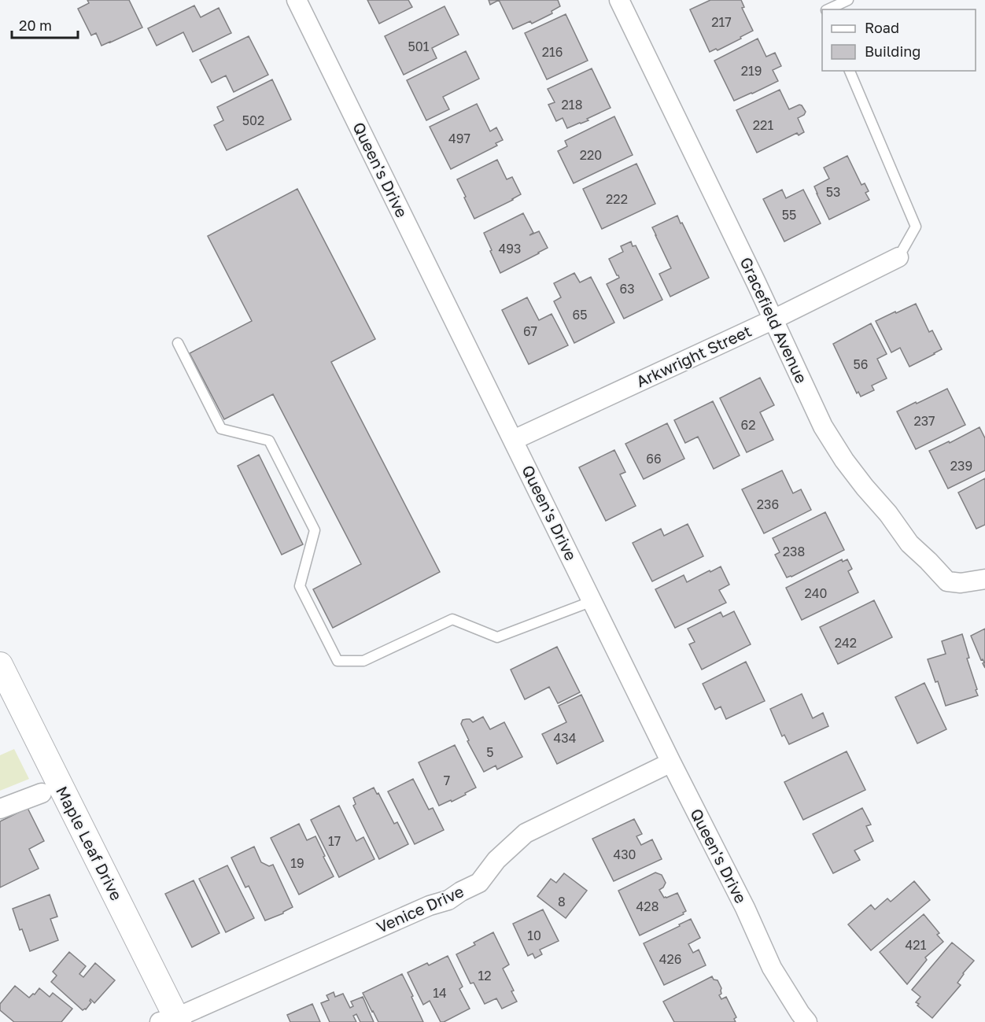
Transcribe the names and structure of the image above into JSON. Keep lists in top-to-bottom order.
{
  "streets": {
    "street": [
      "Queen's Drive",
      "Gracefield Avenue",
      "Arkwright Street",
      "Maple Leaf Drive",
      "Venice Drive"
    ]
  },
  "crossings": [
    ["Queen's Drive", "Arkwright Street"],
    ["Queen's Drive", "Venice Drive"],
    ["Gracefield Avenue", "Arkwright Street"],
    ["Maple Leaf Drive", "Venice Drive"]
  ],
  "house_numbers": [
    "217",
    "501",
    "216",
    "219",
    "218",
    "502",
    "221",
    "497",
    "220",
    "53",
    "222",
    "55",
    "493",
    "63",
    "65",
    "67",
    "56",
    "237",
    "62",
    "66",
    "239",
    "236",
    "238",
    "240",
    "242",
    "434",
    "5",
    "7",
    "17",
    "430",
    "19",
    "8",
    "428",
    "10",
    "421",
    "426",
    "12",
    "14"
  ],
  "legend": ["Road", "Building"],
  "scale_bar": "20 m"
}
